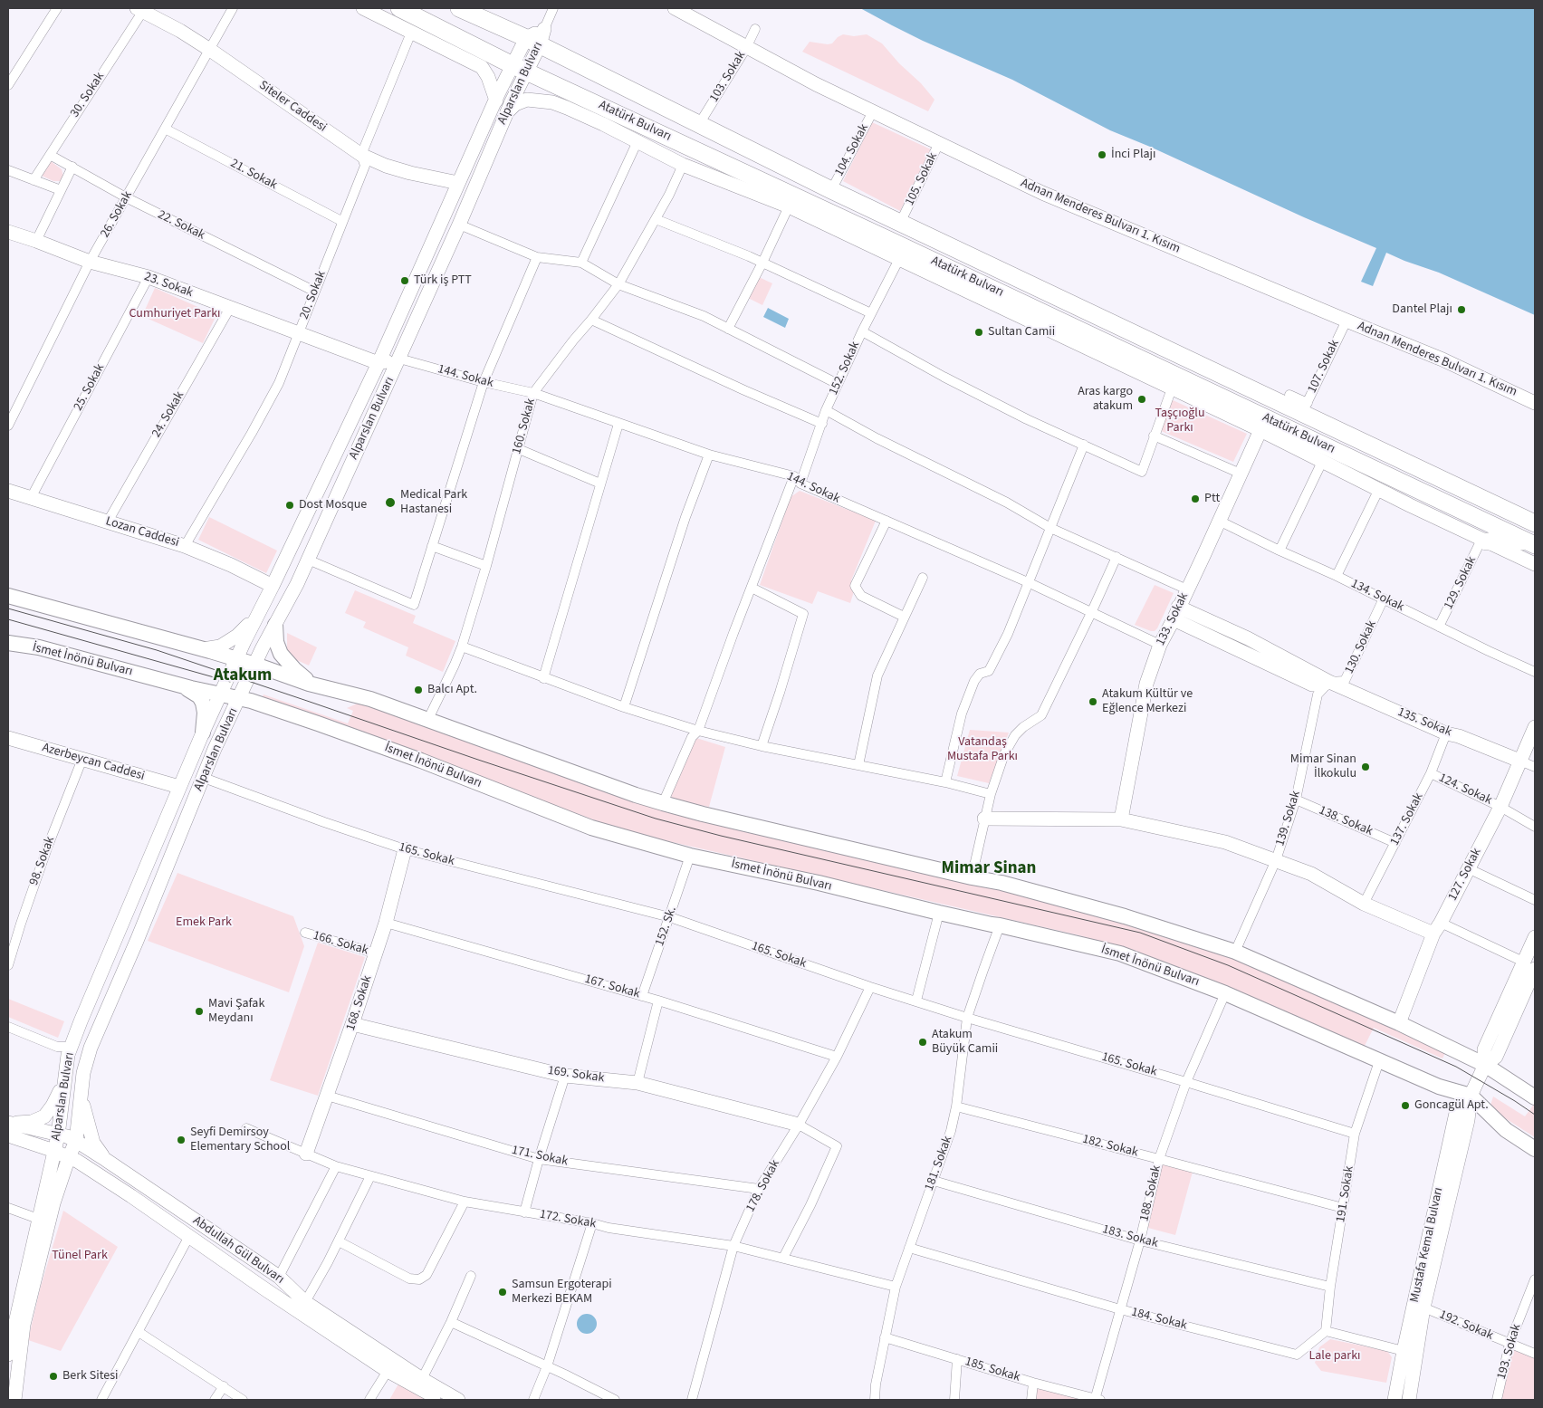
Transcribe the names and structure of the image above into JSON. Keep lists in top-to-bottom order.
{
  "streets": {
    "highway": ["Atatürk Bulvarı"],
    "main road": [
      "Alparslan Bulvarı",
      "Siteler Caddesi",
      "Adnan Menderes Bulvarı 1. Kısım",
      "23. Sokak",
      "Lozan Caddesi",
      "133. Sokak",
      "İsmet İnönü Bulvarı",
      "135. Sokak",
      "Azerbeycan Caddesi",
      "127. Sokak",
      "168. Sokak",
      "169. Sokak",
      "Mustafa Kemal Bulvarı",
      "Abdullah Gül Bulvarı"
    ],
    "street": [
      "103. Sokak",
      "30. Sokak",
      "104. Sokak",
      "21. Sokak",
      "105. Sokak",
      "26. Sokak",
      "22. Sokak",
      "20. Sokak",
      "107. Sokak",
      "152. Sokak",
      "144. Sokak",
      "25. Sokak",
      "24. Sokak",
      "160. Sokak",
      "129. Sokak",
      "134. Sokak",
      "130. Sokak",
      "124. Sokak",
      "139. Sokak",
      "137. Sokak",
      "138. Sokak",
      "165. Sokak",
      "98. Sokak",
      "152. Sk.",
      "166. Sokak",
      "167. Sokak",
      "182. Sokak",
      "171. Sokak",
      "181. Sokak",
      "178. Sokak",
      "188. Sokak",
      "191. Sokak",
      "172. Sokak",
      "183. Sokak",
      "184. Sokak",
      "192. Sokak",
      "193. Sokak",
      "185. Sokak"
    ]
  },
  "crossings": [
    ["103. Sokak", "Atatürk Bulvarı"],
    ["103. Sokak", "Adnan Menderes Bulvarı 1. Kısım"],
    ["Alparslan Bulvarı", "Siteler Caddesi"],
    ["Alparslan Bulvarı", "Atatürk Bulvarı"],
    ["Alparslan Bulvarı", "23. Sokak"],
    ["Alparslan Bulvarı", "144. Sokak"],
    ["Alparslan Bulvarı", "Lozan Caddesi"],
    ["Alparslan Bulvarı", "İsmet İnönü Bulvarı"],
    ["Alparslan Bulvarı", "Azerbeycan Caddesi"],
    ["Alparslan Bulvarı", "165. Sokak"],
    ["Alparslan Bulvarı", "Abdullah Gül Bulvarı"],
    ["30. Sokak", "Siteler Caddesi"],
    ["30. Sokak", "22. Sokak"],
    ["Siteler Caddesi", "26. Sokak"],
    ["Siteler Caddesi", "20. Sokak"],
    ["Atatürk Bulvarı", "104. Sokak"],
    ["Atatürk Bulvarı", "107. Sokak"],
    ["Atatürk Bulvarı", "152. Sokak"],
    ["Atatürk Bulvarı", "160. Sokak"],
    ["Atatürk Bulvarı", "129. Sokak"],
    ["Atatürk Bulvarı", "133. Sokak"],
    ["104. Sokak", "Adnan Menderes Bulvarı 1. Kısım"],
    ["21. Sokak", "26. Sokak"],
    ["21. Sokak", "20. Sokak"],
    ["105. Sokak", "Adnan Menderes Bulvarı 1. Kısım"],
    ["26. Sokak", "22. Sokak"],
    ["26. Sokak", "23. Sokak"],
    ["Adnan Menderes Bulvarı 1. Kısım", "107. Sokak"],
    ["22. Sokak", "20. Sokak"],
    ["23. Sokak", "20. Sokak"],
    ["23. Sokak", "25. Sokak"],
    ["23. Sokak", "24. Sokak"],
    ["20. Sokak", "Lozan Caddesi"],
    ["152. Sokak", "144. Sokak"],
    ["144. Sokak", "160. Sokak"],
    ["144. Sokak", "133. Sokak"],
    ["25. Sokak", "Lozan Caddesi"],
    ["24. Sokak", "Lozan Caddesi"],
    ["129. Sokak", "134. Sokak"],
    ["134. Sokak", "133. Sokak"],
    ["134. Sokak", "130. Sokak"],
    ["133. Sokak", "135. Sokak"],
    ["130. Sokak", "135. Sokak"],
    ["130. Sokak", "139. Sokak"],
    ["İsmet İnönü Bulvarı", "152. Sk."],
    ["İsmet İnönü Bulvarı", "181. Sokak"],
    ["İsmet İnönü Bulvarı", "188. Sokak"],
    ["İsmet İnönü Bulvarı", "191. Sokak"],
    ["İsmet İnönü Bulvarı", "Mustafa Kemal Bulvarı"],
    ["135. Sokak", "139. Sokak"],
    ["135. Sokak", "137. Sokak"],
    ["135. Sokak", "127. Sokak"],
    ["Azerbeycan Caddesi", "98. Sokak"],
    ["124. Sokak", "137. Sokak"],
    ["124. Sokak", "127. Sokak"],
    ["139. Sokak", "138. Sokak"],
    ["137. Sokak", "138. Sokak"],
    ["165. Sokak", "152. Sk."],
    ["165. Sokak", "168. Sokak"],
    ["165. Sokak", "181. Sokak"],
    ["165. Sokak", "178. Sokak"],
    ["165. Sokak", "188. Sokak"],
    ["165. Sokak", "191. Sokak"],
    ["152. Sk.", "167. Sokak"],
    ["166. Sokak", "168. Sokak"],
    ["167. Sokak", "168. Sokak"],
    ["167. Sokak", "178. Sokak"],
    ["168. Sokak", "169. Sokak"],
    ["168. Sokak", "171. Sokak"],
    ["168. Sokak", "172. Sokak"],
    ["169. Sokak", "178. Sokak"],
    ["182. Sokak", "181. Sokak"],
    ["182. Sokak", "188. Sokak"],
    ["182. Sokak", "191. Sokak"],
    ["171. Sokak", "178. Sokak"],
    ["181. Sokak", "172. Sokak"],
    ["181. Sokak", "183. Sokak"],
    ["181. Sokak", "184. Sokak"],
    ["181. Sokak", "185. Sokak"],
    ["178. Sokak", "172. Sokak"],
    ["188. Sokak", "183. Sokak"],
    ["188. Sokak", "184. Sokak"],
    ["188. Sokak", "185. Sokak"],
    ["191. Sokak", "183. Sokak"],
    ["191. Sokak", "184. Sokak"],
    ["Mustafa Kemal Bulvarı", "192. Sokak"],
    ["192. Sokak", "193. Sokak"]
  ],
  "districts": ["Atakum", "Mimar Sinan"],
  "parks": [
    "Cumhuriyet Parkı",
    "Taşçıoğlu Parkı",
    "Vatandaş Mustafa Parkı",
    "Emek Park",
    "Tünel Park",
    "Lale parkı"
  ],
  "places": [
    "İnci Plajı",
    "Türk iş PTT",
    "Dantel Plajı",
    "Sultan Camii",
    "Aras kargo atakum",
    "Ptt",
    "Medical Park Hastanesi",
    "Dost Mosque",
    "Balcı Apt.",
    "Atakum Kültür ve Eğlence Merkezi",
    "Mimar Sinan İlkokulu",
    "Mavi Şafak Meydanı",
    "Atakum Büyük Camii",
    "Goncagül Apt.",
    "Seyfi Demirsoy Elementary School",
    "Samsun Ergoterapi Merkezi BEKAM",
    "Berk Sitesi"
  ]
}
